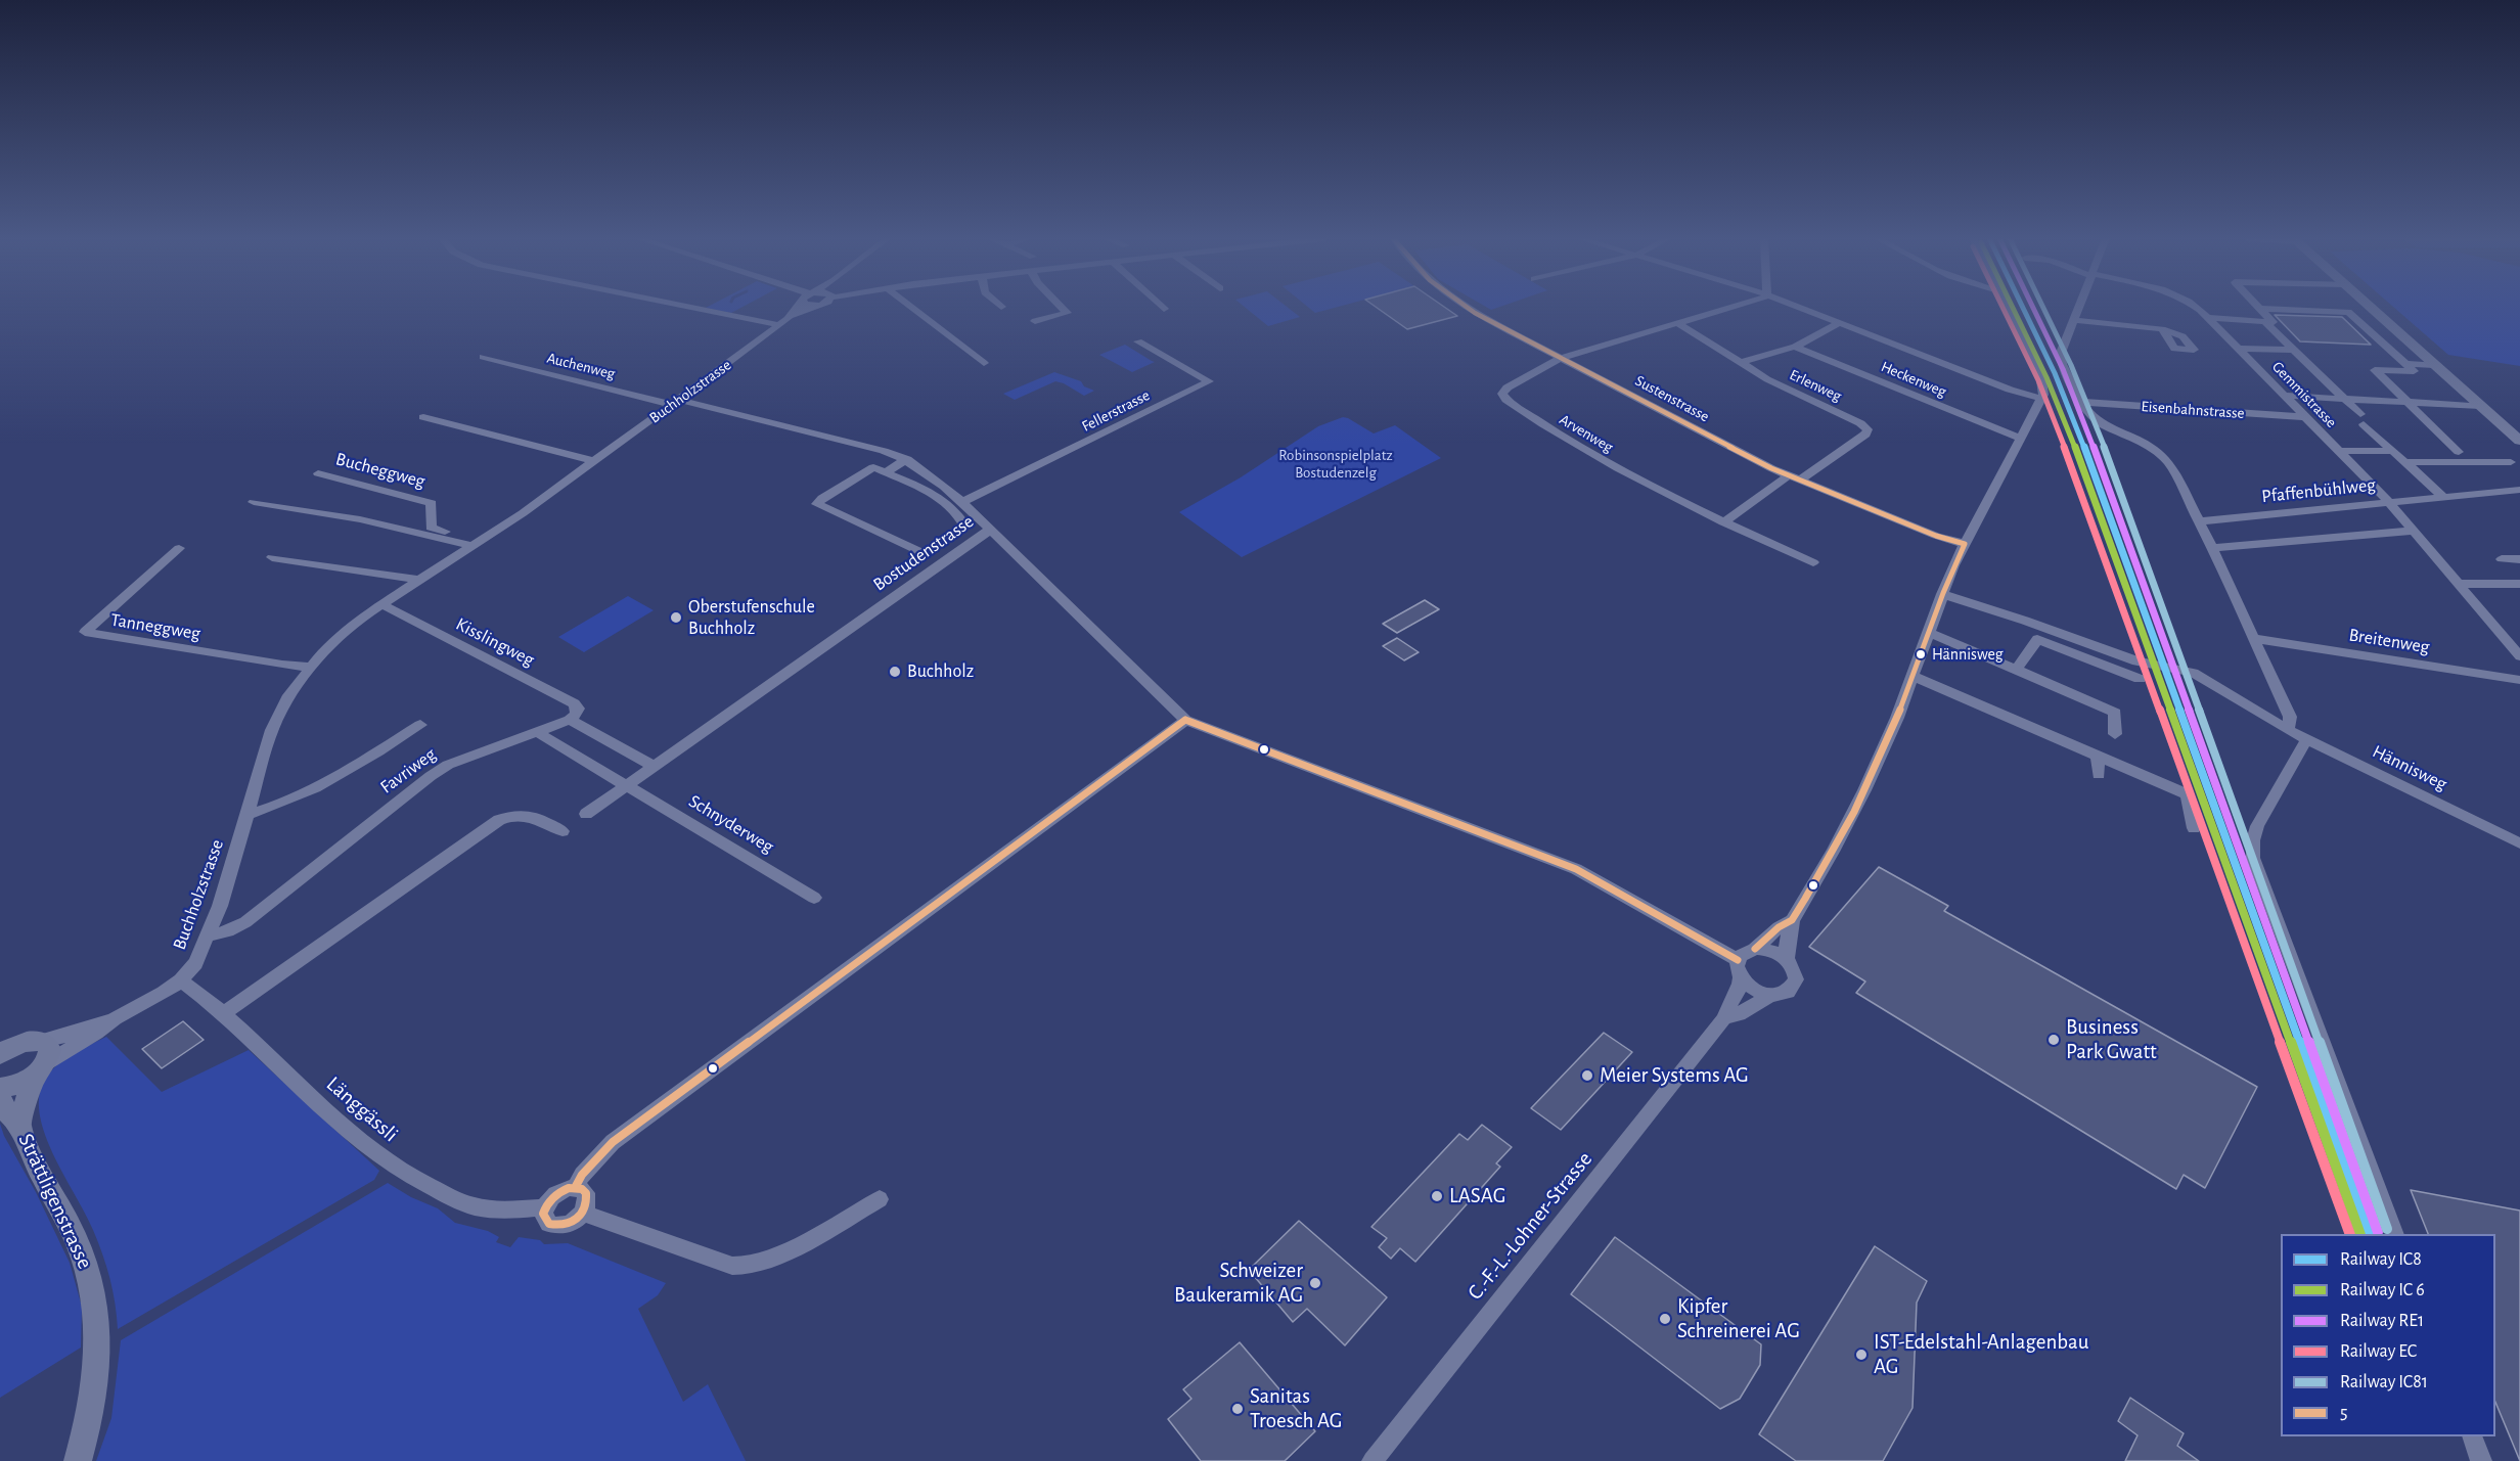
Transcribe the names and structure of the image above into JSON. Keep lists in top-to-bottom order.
{
  "streets": {
    "main road": ["Strättligenstrasse"],
    "street": [
      "Auchenweg",
      "Heckenweg",
      "Erlenweg",
      "Buchholzstrasse",
      "Gemmistrasse",
      "Sustenstrasse",
      "Eisenbahnstrasse",
      "Fellerstrasse",
      "Arvenweg",
      "Bucheggweg",
      "Pfaffenbühlweg",
      "Bostudenstrasse",
      "Tanneggweg",
      "Breitenweg",
      "Kisslingweg",
      "Hännisweg",
      "Favriweg",
      "Schnyderweg",
      "Länggässli",
      "C.-F.-L.-Lohner-Strasse"
    ]
  },
  "crossings": [
    ["Auchenweg", "Buchholzstrasse"],
    ["Auchenweg", "Bostudenstrasse"],
    ["Erlenweg", "Sustenstrasse"],
    ["Buchholzstrasse", "Bucheggweg"],
    ["Buchholzstrasse", "Bostudenstrasse"],
    ["Buchholzstrasse", "Tanneggweg"],
    ["Buchholzstrasse", "Kisslingweg"],
    ["Buchholzstrasse", "Favriweg"],
    ["Buchholzstrasse", "Länggässli"],
    ["Buchholzstrasse", "Strättligenstrasse"],
    ["Gemmistrasse", "Eisenbahnstrasse"],
    ["Gemmistrasse", "Pfaffenbühlweg"],
    ["Sustenstrasse", "Arvenweg"],
    ["Eisenbahnstrasse", "Pfaffenbühlweg"],
    ["Eisenbahnstrasse", "Breitenweg"],
    ["Eisenbahnstrasse", "Hännisweg"],
    ["Fellerstrasse", "Bostudenstrasse"],
    ["Bostudenstrasse", "Schnyderweg"],
    ["Kisslingweg", "Favriweg"],
    ["Favriweg", "Schnyderweg"]
  ],
  "parks": ["Robinsonspielplatz Bostudenzelg"],
  "places": [
    "Oberstufenschule Buchholz",
    "Hännisweg",
    "Buchholz",
    "Business Park Gwatt",
    "Meier Systems AG",
    "LASAG",
    "Schweizer Baukeramik AG",
    "Kipfer Schreinerei AG",
    "IST-Edelstahl-Anlagenbau AG",
    "Sanitas Troesch AG"
  ],
  "lines": [
    "rail line IC8",
    "rail line RE1",
    "rail line EC",
    "rail line IC81",
    "transit line 5"
  ],
  "legend": [
    "Railway IC8",
    "Railway IC 6",
    "Railway RE1",
    "Railway EC",
    "Railway IC81",
    "5"
  ]
}
